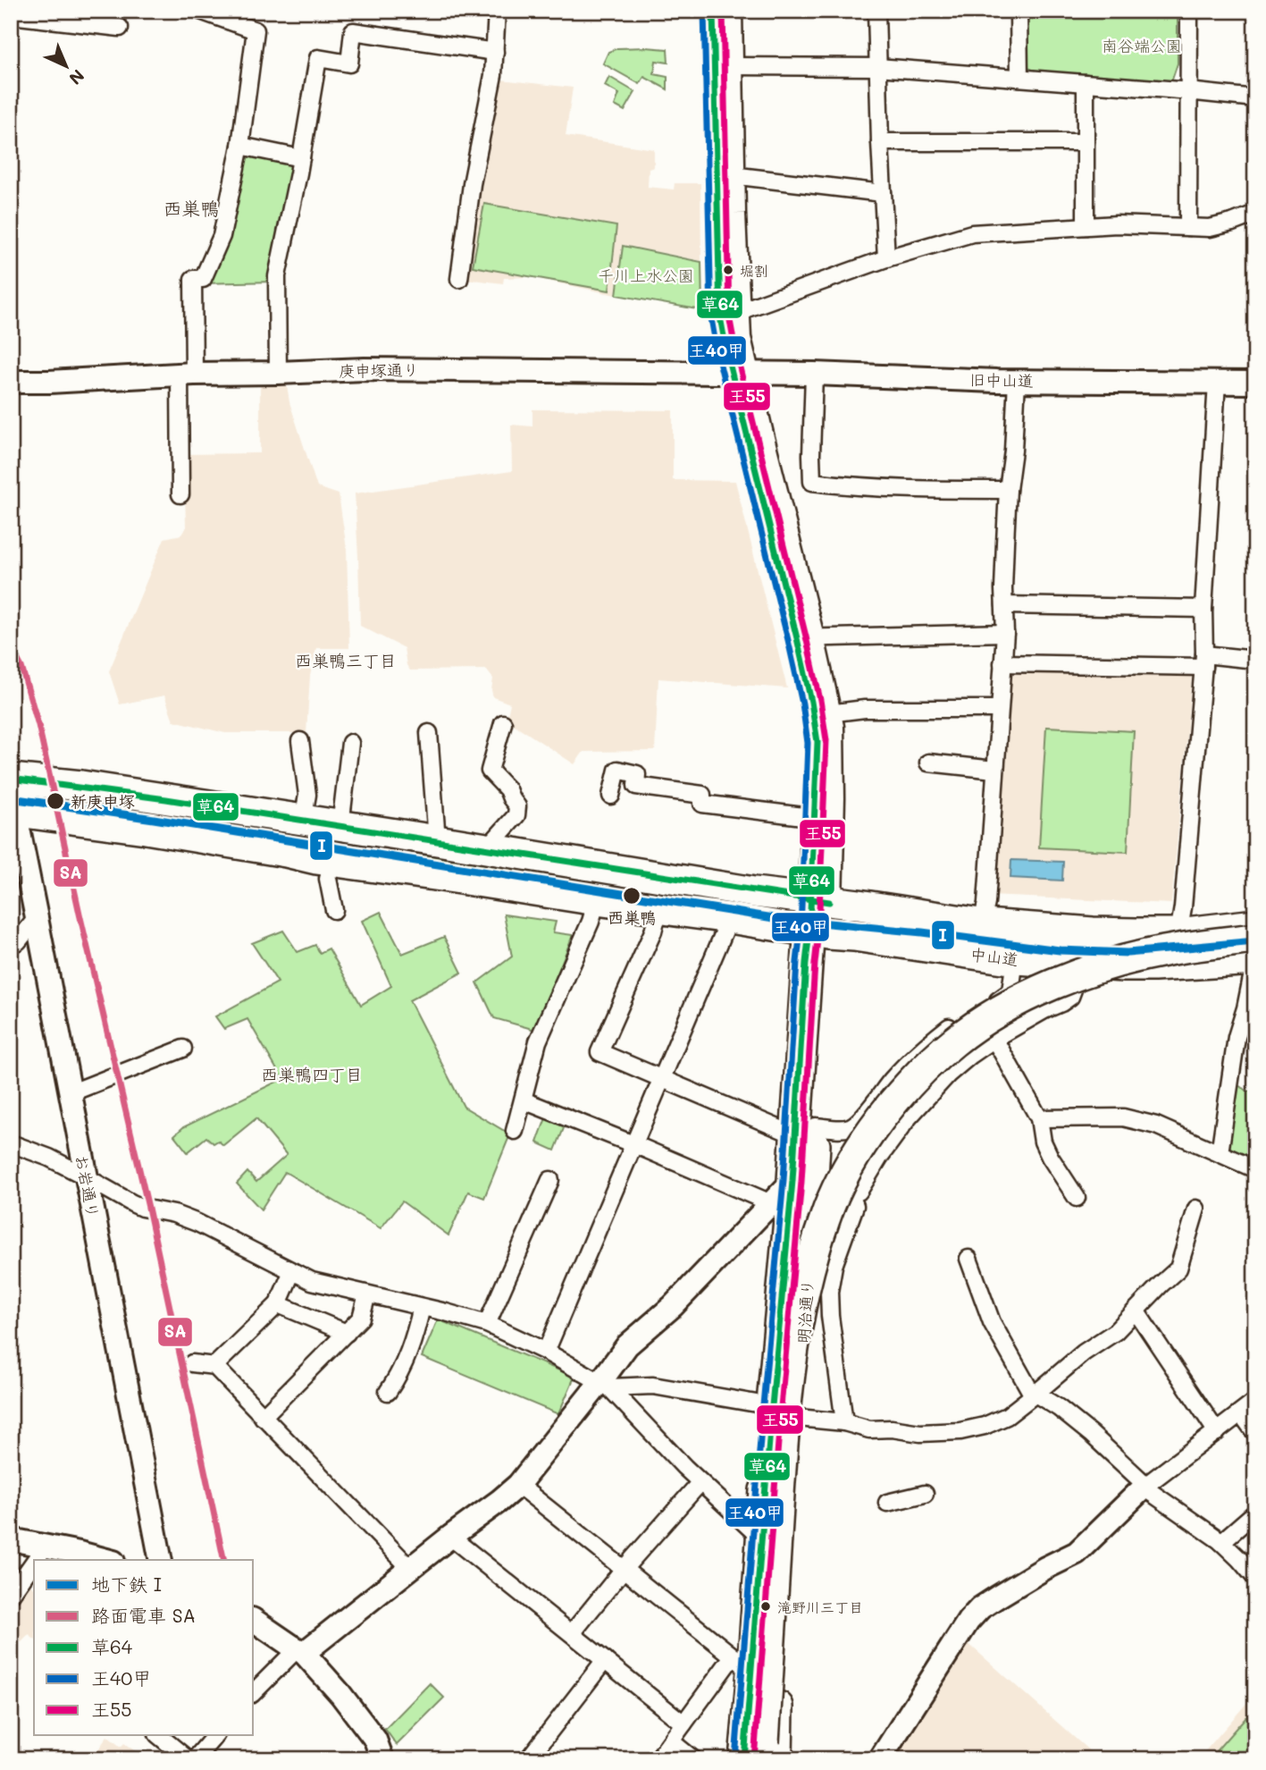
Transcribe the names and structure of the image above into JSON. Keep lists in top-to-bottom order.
{
  "streets": {
    "highway": ["中山道", "明治通り"],
    "street": ["庚申塚通り", "旧中山道", "お岩通り"]
  },
  "crossings": [
    ["庚申塚通り", "旧中山道"],
    ["庚申塚通り", "明治通り"],
    ["旧中山道", "明治通り"],
    ["中山道", "お岩通り"],
    ["中山道", "明治通り"]
  ],
  "districts": ["西巣鴨", "西巣鴨三丁目", "西巣鴨四丁目"],
  "parks": ["南谷端公園", "千川上水公園"],
  "places": [
    "堀割",
    "新庚申塚",
    "西巣鴨",
    "滝野川三丁目"
  ],
  "lines": [
    "transit line 草64",
    "transit line 王40甲",
    "transit line 王55",
    "tram line SA",
    "metro line I"
  ],
  "legend": [
    "地下鉄 I",
    "路面電車 SA",
    "草64",
    "王40甲",
    "王55"
  ],
  "north": "bottom right"
}
